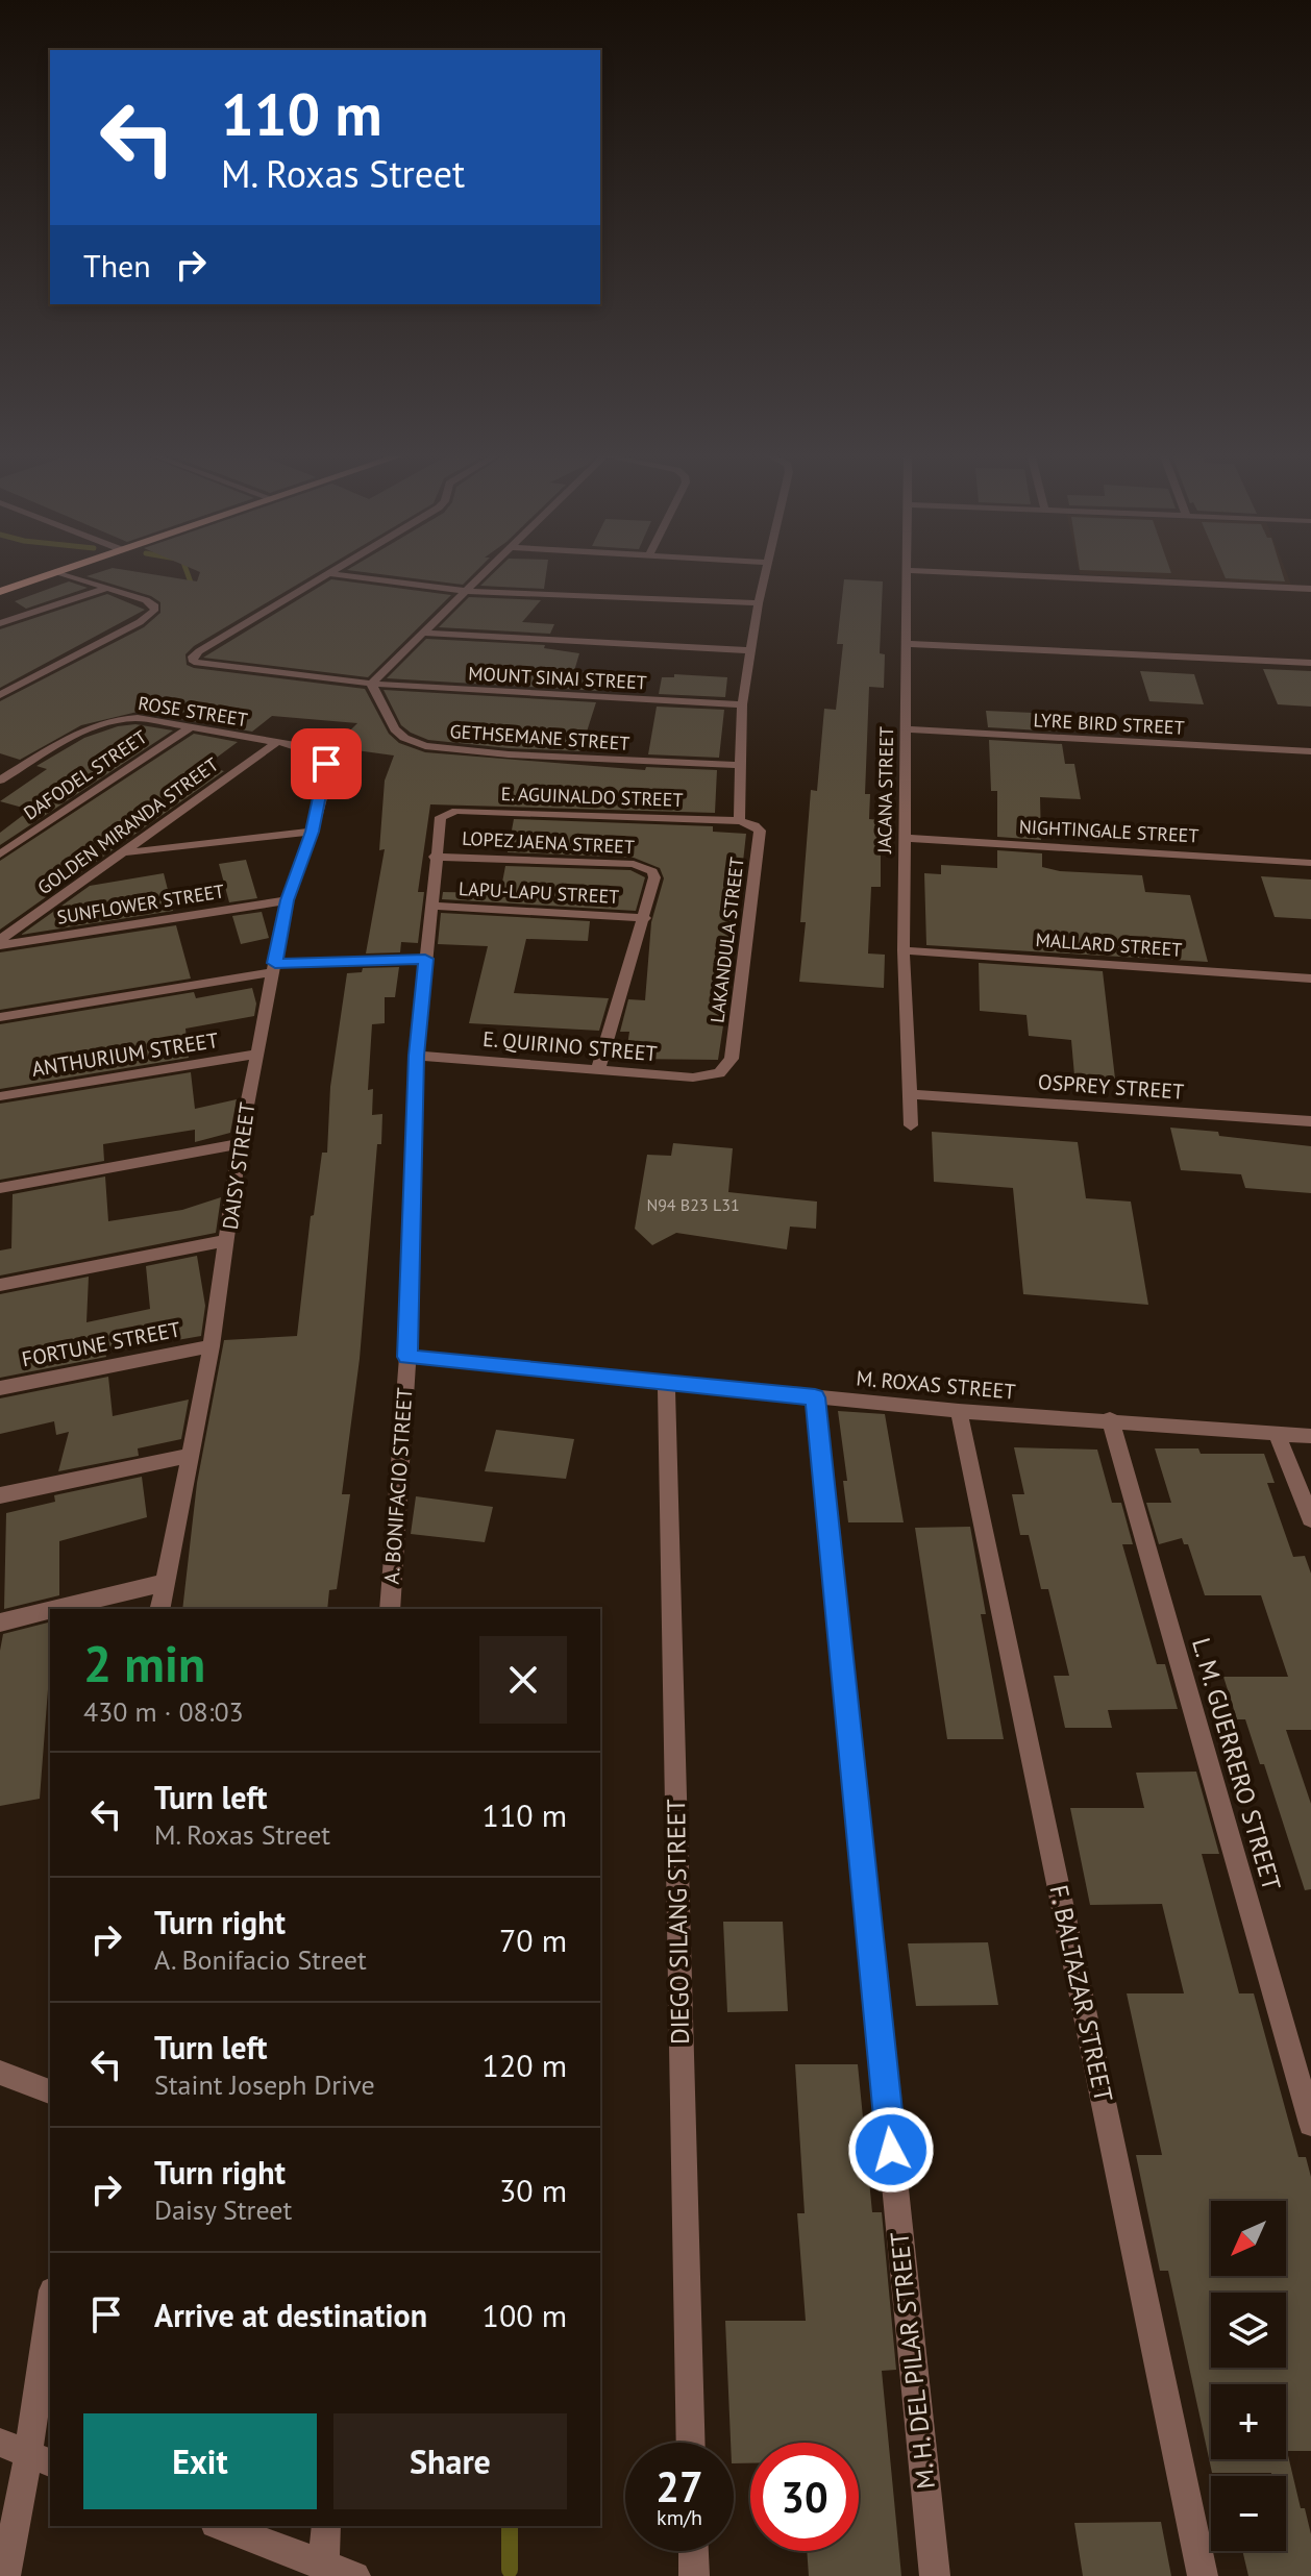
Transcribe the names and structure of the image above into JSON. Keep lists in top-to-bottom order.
{
  "streets": {
    "street": [
      "MOUNT SINAI STREET",
      "ROSE STREET",
      "LYRE BIRD STREET",
      "GETHSEMANE STREET",
      "DAFODEL STREET",
      "JACANA STREET",
      "E. AGUINALDO STREET",
      "GOLDEN MIRANDA STREET",
      "NIGHTINGALE STREET",
      "LOPEZ JAENA STREET",
      "LAPU-LAPU STREET",
      "SUNFLOWER STREET",
      "LAKANDULA STREET",
      "MALLARD STREET",
      "E. QUIRINO STREET",
      "ANTHURIUM STREET",
      "OSPREY STREET",
      "DAISY STREET",
      "FORTUNE STREET",
      "M. ROXAS STREET",
      "A. BONIFACIO STREET",
      "L. M. GUERRERO STREET",
      "DIEGO SILANG STREET",
      "F. BALTAZAR STREET",
      "M. H. DEL PILAR STREET"
    ]
  },
  "crossings": [
    ["MOUNT SINAI STREET", "GETHSEMANE STREET"],
    ["ROSE STREET", "DAFODEL STREET"],
    ["ROSE STREET", "GOLDEN MIRANDA STREET"],
    ["ROSE STREET", "DAISY STREET"],
    ["LYRE BIRD STREET", "JACANA STREET"],
    ["JACANA STREET", "NIGHTINGALE STREET"],
    ["JACANA STREET", "MALLARD STREET"],
    ["JACANA STREET", "OSPREY STREET"],
    ["E. AGUINALDO STREET", "LAKANDULA STREET"],
    ["E. AGUINALDO STREET", "A. BONIFACIO STREET"],
    ["GOLDEN MIRANDA STREET", "SUNFLOWER STREET"],
    ["LOPEZ JAENA STREET", "LAPU-LAPU STREET"],
    ["LOPEZ JAENA STREET", "E. QUIRINO STREET"],
    ["LOPEZ JAENA STREET", "A. BONIFACIO STREET"],
    ["LAPU-LAPU STREET", "A. BONIFACIO STREET"],
    ["SUNFLOWER STREET", "DAISY STREET"],
    ["LAKANDULA STREET", "E. QUIRINO STREET"],
    ["E. QUIRINO STREET", "A. BONIFACIO STREET"],
    ["ANTHURIUM STREET", "DAISY STREET"],
    ["DAISY STREET", "FORTUNE STREET"],
    ["M. ROXAS STREET", "A. BONIFACIO STREET"],
    ["M. ROXAS STREET", "L. M. GUERRERO STREET"],
    ["M. ROXAS STREET", "DIEGO SILANG STREET"],
    ["M. ROXAS STREET", "F. BALTAZAR STREET"],
    ["M. ROXAS STREET", "M. H. DEL PILAR STREET"]
  ],
  "house_numbers": ["N94 B23 L31"],
  "north": "bottom left",
  "page": {
    "turn": ["110 m", "M. Roxas Street"],
    "then": "Then",
    "heading": ["2 min", "430 m · 08:03"],
    "list": [
      {
        "name": "Turn left",
        "note": "M. Roxas Street",
        "value": "110 m"
      },
      {
        "name": "Turn right",
        "note": "A. Bonifacio Street",
        "value": "70 m"
      },
      {
        "name": "Turn left",
        "note": "Staint Joseph Drive",
        "value": "120 m"
      },
      {
        "name": "Turn right",
        "note": "Daisy Street",
        "value": "30 m"
      },
      {
        "name": "Arrive at destination",
        "value": "100 m"
      }
    ],
    "map_buttons": ["+", "−"],
    "buttons": ["Exit", "Share"],
    "speed": "27 km/h",
    "limit": "30"
  }
}
